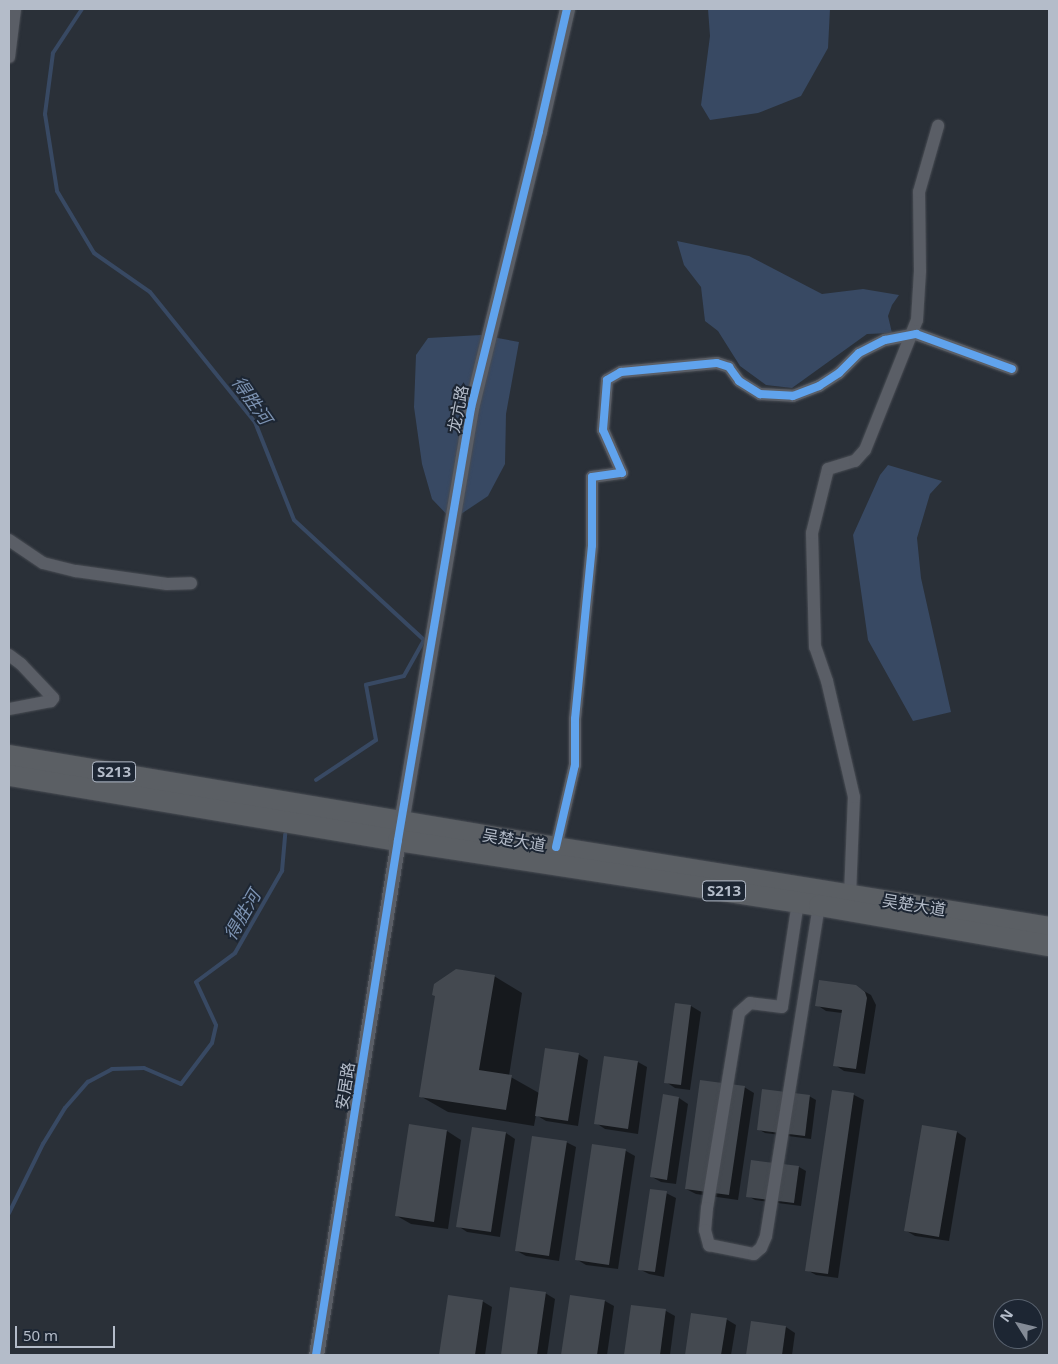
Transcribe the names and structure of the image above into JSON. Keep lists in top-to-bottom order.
{
  "streets": {
    "highway": ["S213", "吴楚大道"],
    "street": ["龙亢路", "安居路"]
  },
  "crossings": [
    ["龙亢路", "吴楚大道"],
    ["龙亢路", "安居路"],
    ["吴楚大道", "安居路"]
  ],
  "water": ["得胜河"],
  "scale_bar": "50 m",
  "north": "top left"
}
